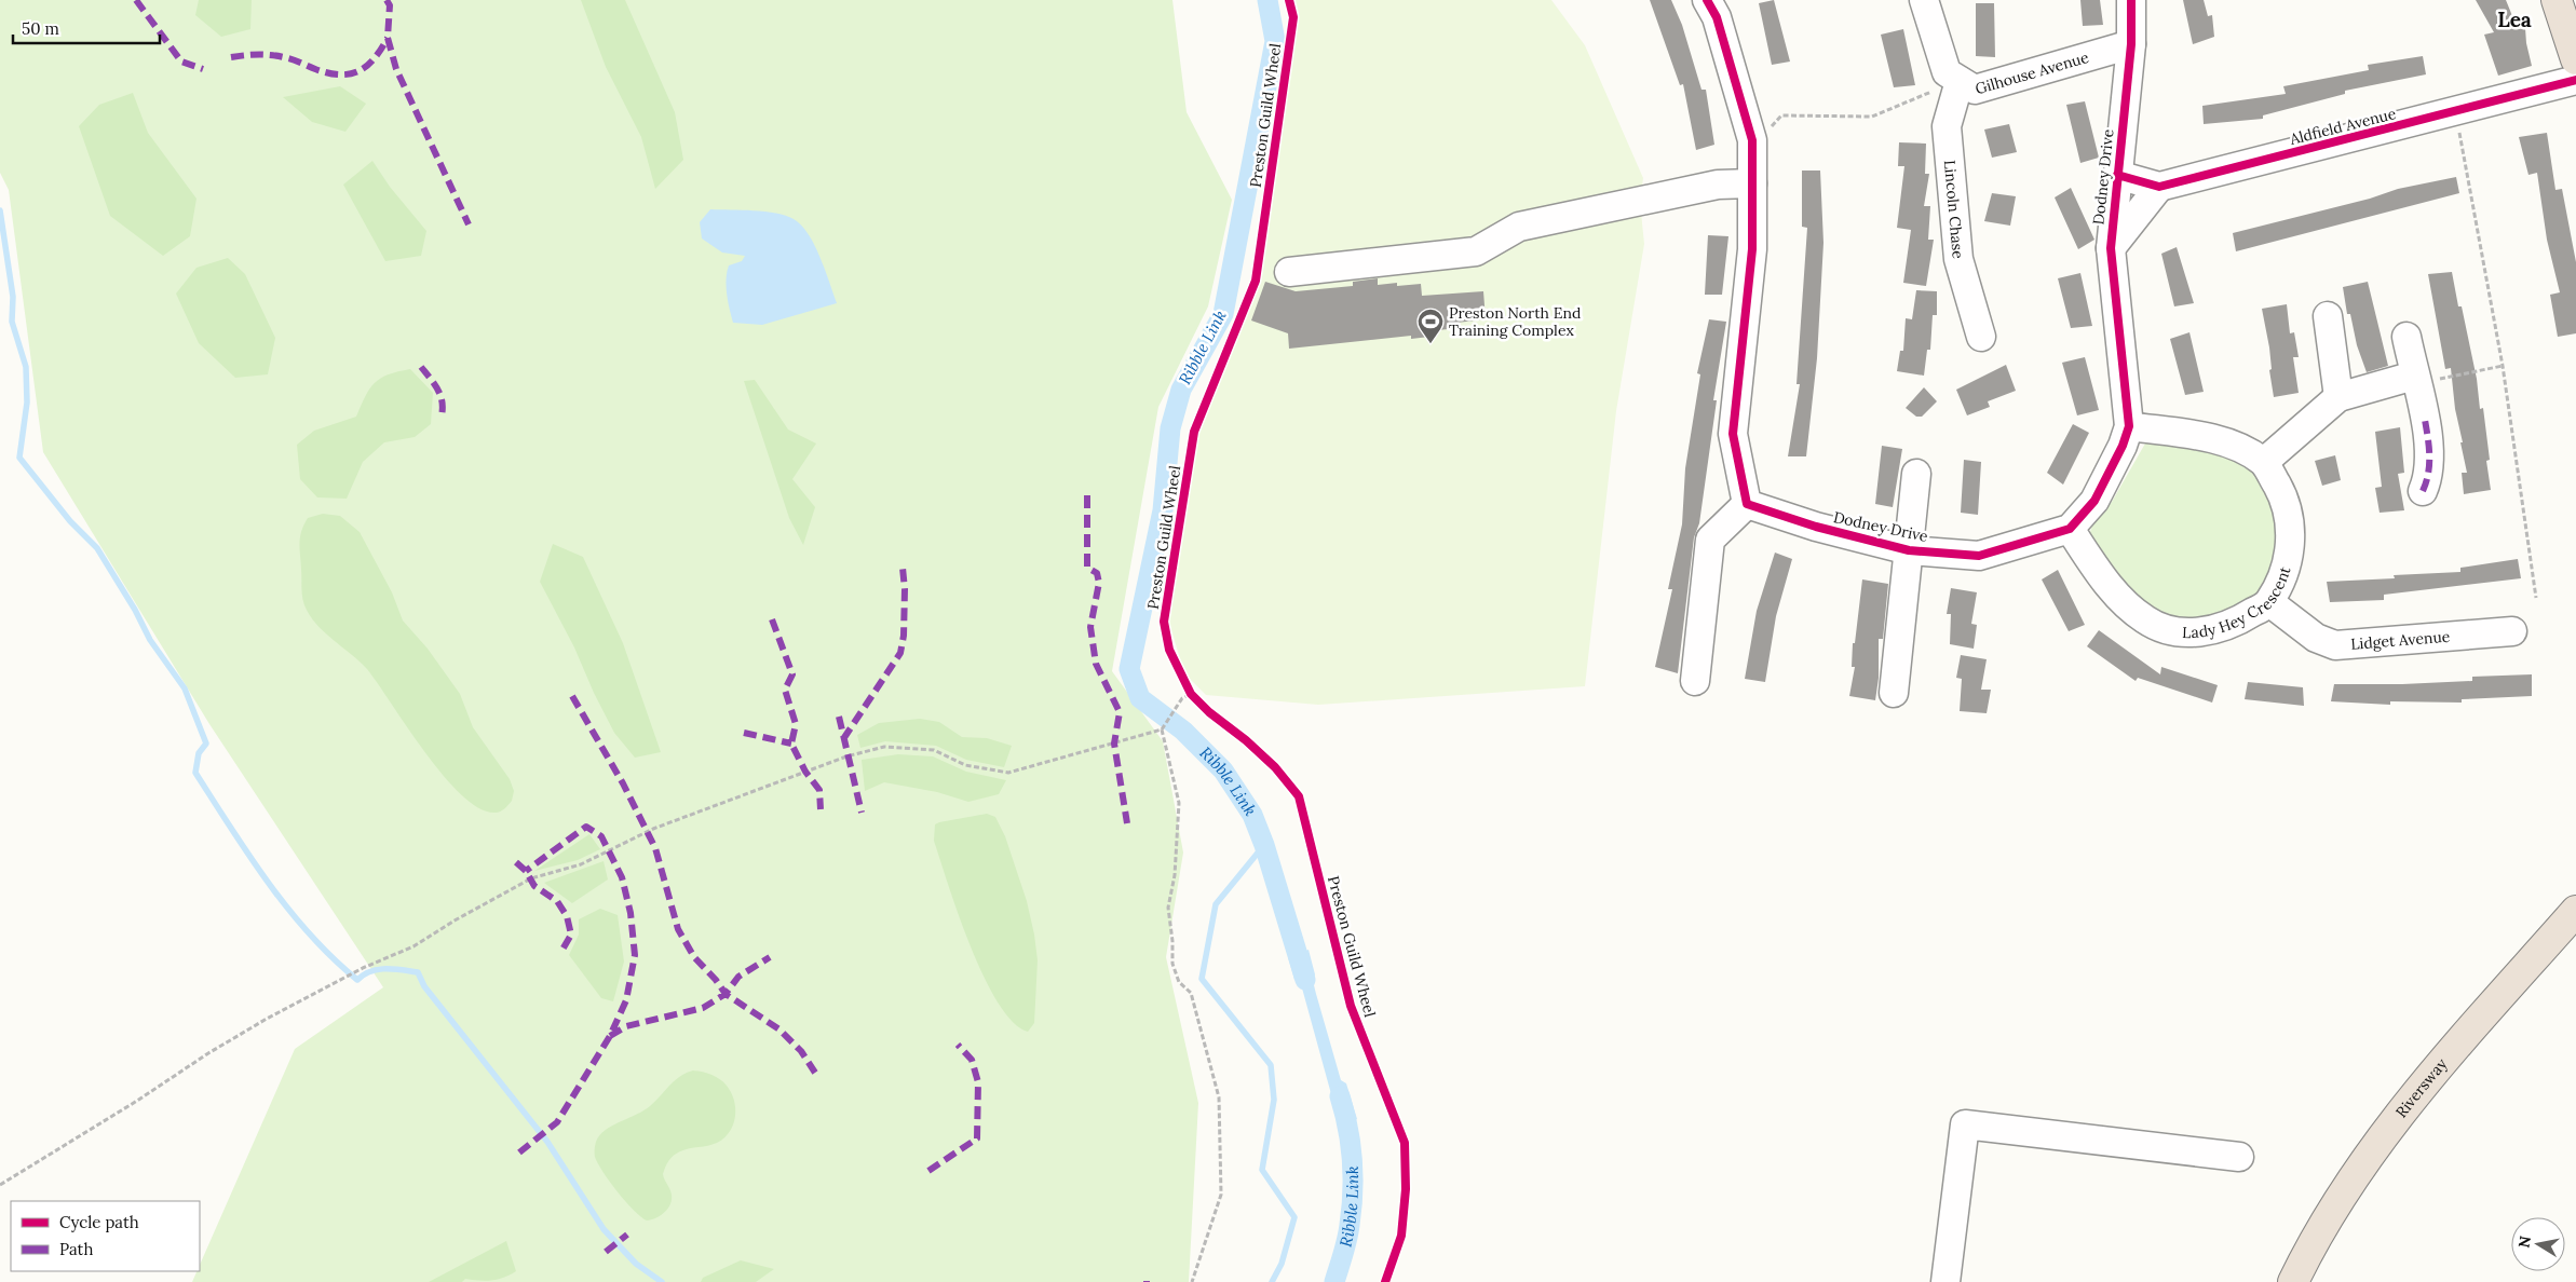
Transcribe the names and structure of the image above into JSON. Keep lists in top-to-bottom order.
{
  "streets": {
    "highway": ["Riversway"],
    "street": [
      "Gilhouse Avenue",
      "Aldfield Avenue",
      "Dodney Drive",
      "Lincoln Chase",
      "Lady Hey Crescent",
      "Lidget Avenue"
    ],
    "cycle path": ["Preston Guild Wheel"]
  },
  "crossings": [
    ["Gilhouse Avenue", "Dodney Drive"],
    ["Gilhouse Avenue", "Lincoln Chase"],
    ["Aldfield Avenue", "Dodney Drive"],
    ["Dodney Drive", "Lady Hey Crescent"],
    ["Lady Hey Crescent", "Lidget Avenue"]
  ],
  "districts": ["Lea"],
  "water": ["Ribble Link"],
  "places": {
    "sports": ["Preston North End Training Complex"]
  },
  "legend": ["Cycle path", "Path"],
  "scale_bar": "50 m",
  "north": "left"
}
